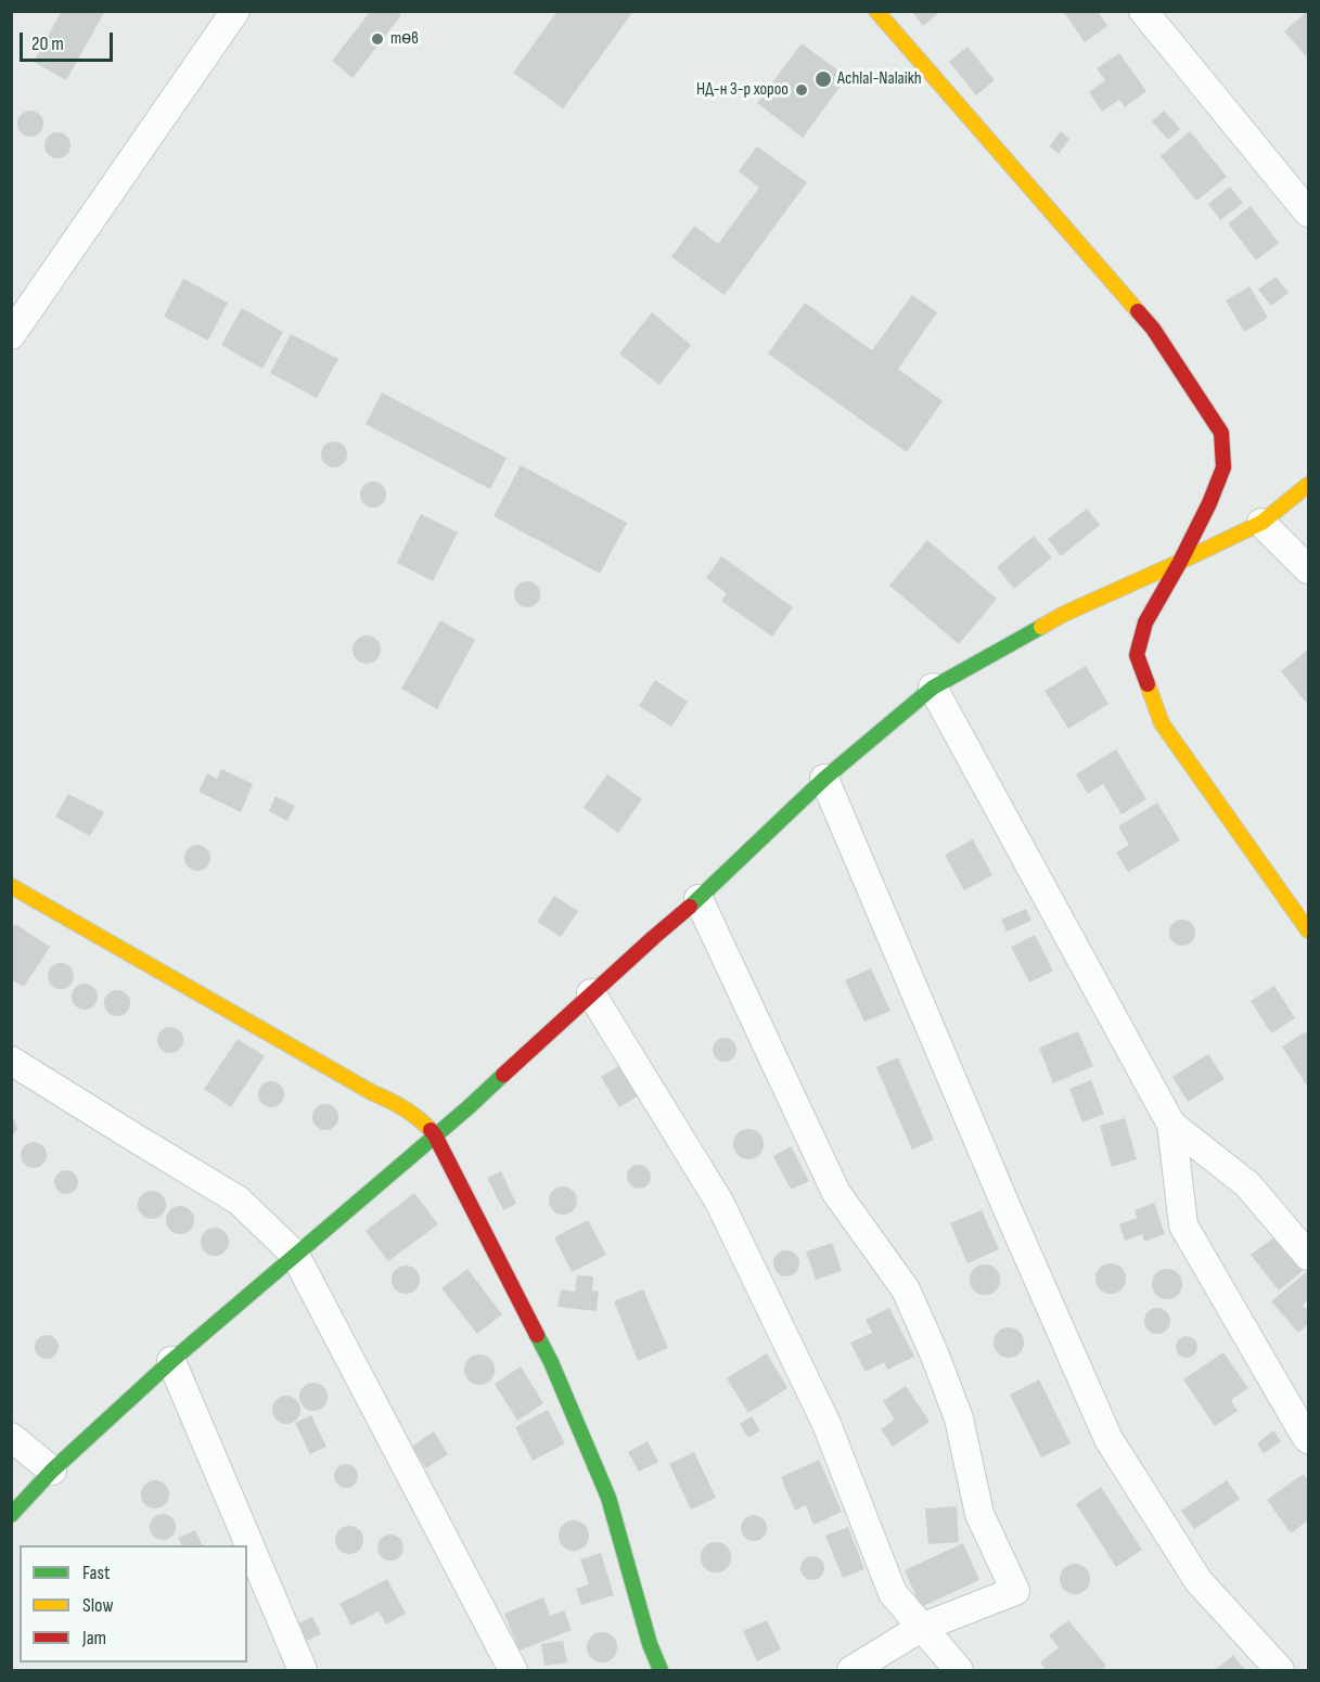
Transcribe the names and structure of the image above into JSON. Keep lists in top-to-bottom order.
{
  "places": ["төв", "Achlal-Nalaikh", "НД-н 3-р хороо"],
  "legend": ["Fast", "Slow", "Jam"],
  "scale_bar": "20 m"
}
